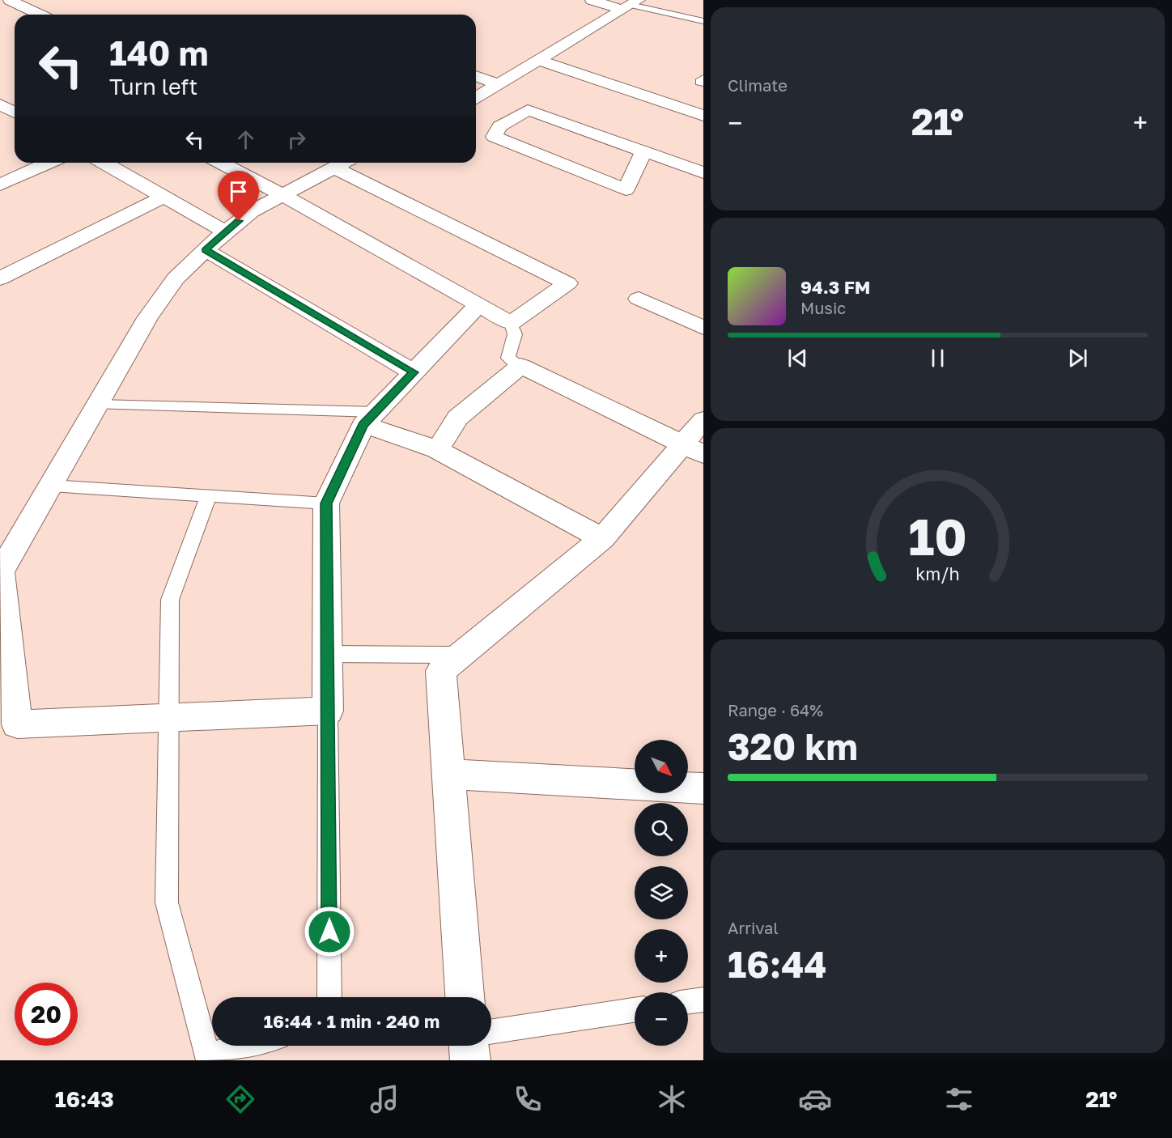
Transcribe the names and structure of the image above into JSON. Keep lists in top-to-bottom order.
{
  "north": "bottom right",
  "page": {
    "tile": [
      "Climate",
      ["Range · 64%", "320 km"],
      ["Arrival", "16:44"]
    ],
    "turn": ["140 m", "Turn left"],
    "heat": ["−", "21°", "+"],
    "song": ["94.3 FM", "Music"],
    "map_buttons": ["+", "−"],
    "limit": "20",
    "trip": "16:44 · 1 min · 240 m",
    "tabs": ["16:43", "21°"],
    "gauge": ["10", "km/h"]
  }
}
